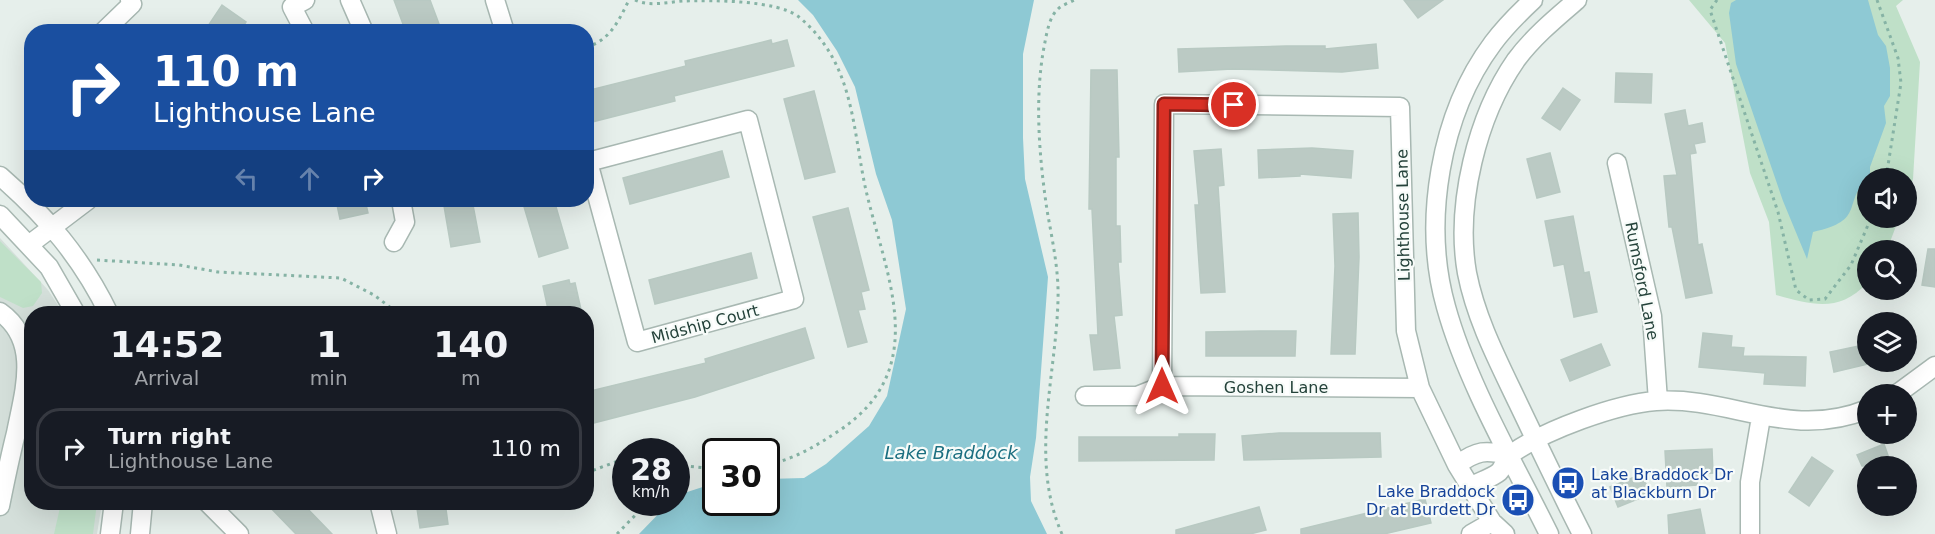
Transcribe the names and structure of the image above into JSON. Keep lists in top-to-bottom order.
{
  "streets": {
    "street": [
      "Lighthouse Lane",
      "Rumsford Lane",
      "Midship Court",
      "Goshen Lane"
    ]
  },
  "crossings": [
    ["Lighthouse Lane", "Goshen Lane"]
  ],
  "water": ["Lake Braddock"],
  "places": {
    "bus stop": ["Lake Braddock Dr at Blackburn Dr", "Lake Braddock Dr at Burdett Dr"]
  },
  "page": {
    "turn": ["110 m", "Lighthouse Lane"],
    "map_buttons": ["+", "−"],
    "eta": [
      "14:52",
      "Arrival",
      "1",
      "min",
      "140",
      "m"
    ],
    "list": [
      {
        "name": "Turn right",
        "note": "Lighthouse Lane",
        "value": "110 m"
      }
    ],
    "speed": "28 km/h",
    "limit": "30"
  }
}
